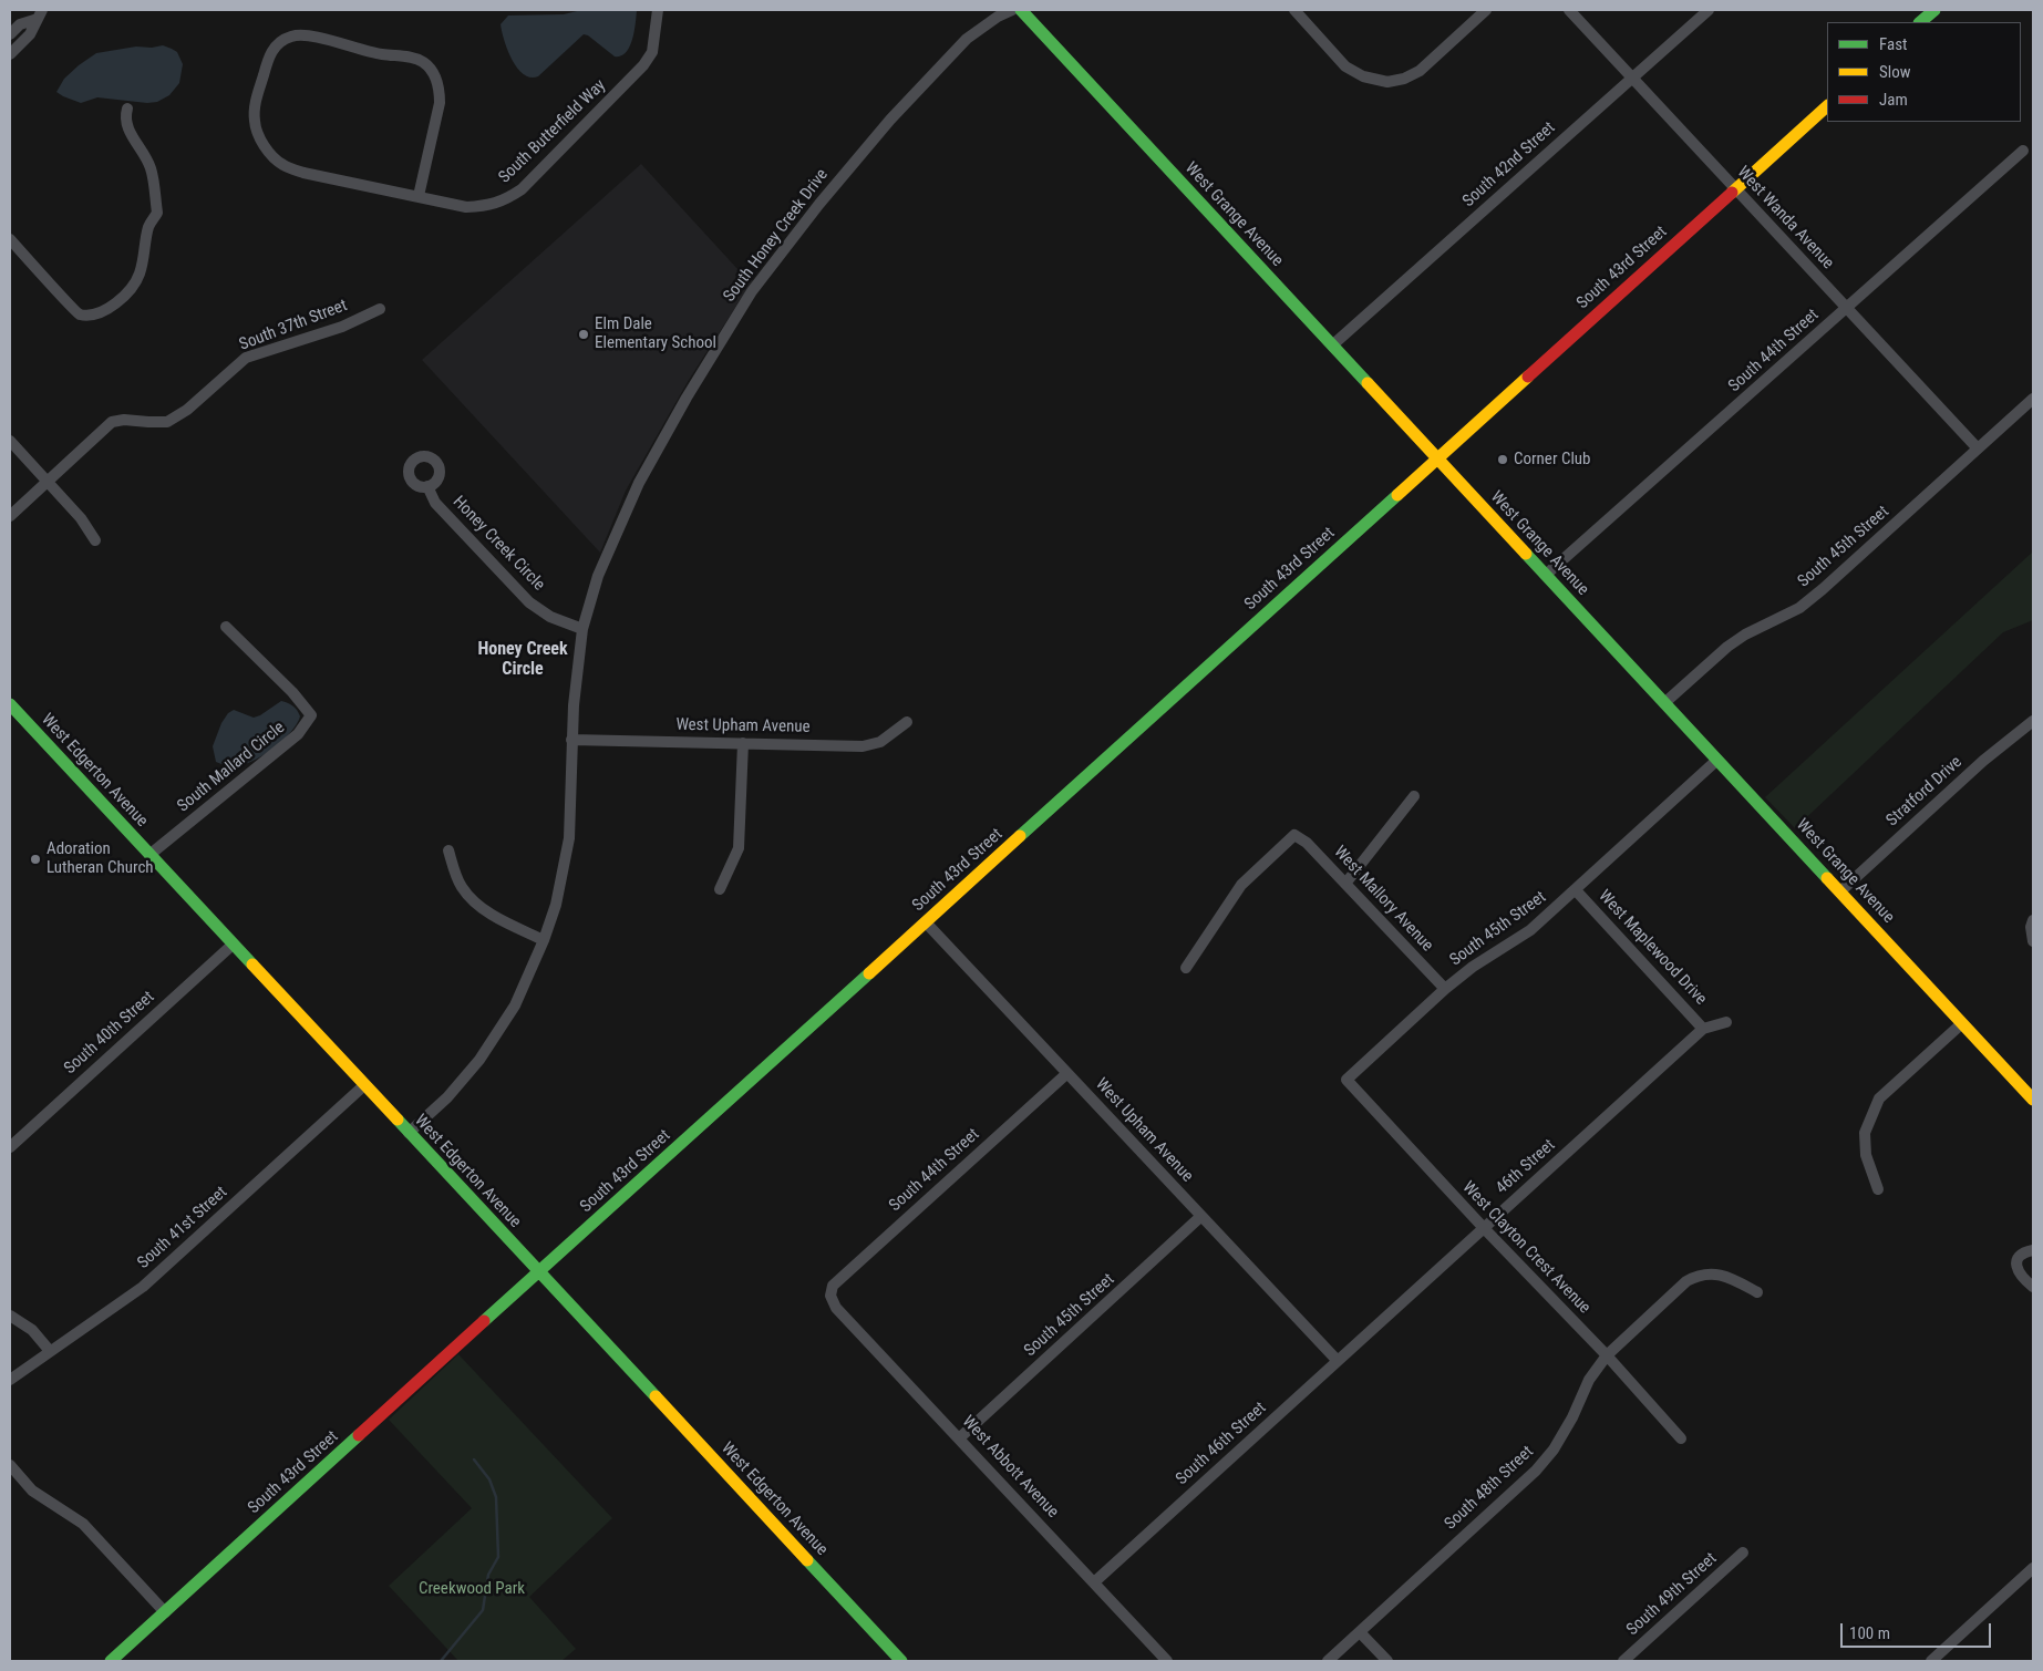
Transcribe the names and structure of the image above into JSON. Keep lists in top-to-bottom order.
{
  "streets": {
    "street": [
      "South Butterfield Way",
      "South 42nd Street",
      "West Grange Avenue",
      "West Wanda Avenue",
      "South Honey Creek Drive",
      "South 43rd Street",
      "South 37th Street",
      "South 44th Street",
      "Honey Creek Circle",
      "South 45th Street",
      "West Upham Avenue",
      "South Mallard Circle",
      "West Edgerton Avenue",
      "Stratford Drive",
      "West Mallory Avenue",
      "West Maplewood Drive",
      "South 40th Street",
      "46th Street",
      "South 41st Street",
      "West Clayton Crest Avenue",
      "South 46th Street",
      "West Abbott Avenue",
      "South 48th Street",
      "South 49th Street"
    ]
  },
  "crossings": [
    ["South 42nd Street", "West Grange Avenue"],
    ["South 42nd Street", "West Wanda Avenue"],
    ["West Grange Avenue", "South 43rd Street"],
    ["West Grange Avenue", "South 44th Street"],
    ["West Grange Avenue", "South 45th Street"],
    ["West Grange Avenue", "Stratford Drive"],
    ["West Wanda Avenue", "South 43rd Street"],
    ["West Wanda Avenue", "South 44th Street"],
    ["West Wanda Avenue", "South 45th Street"],
    ["South Honey Creek Drive", "Honey Creek Circle"],
    ["South Honey Creek Drive", "West Upham Avenue"],
    ["South Honey Creek Drive", "West Edgerton Avenue"],
    ["South 43rd Street", "West Upham Avenue"],
    ["South 43rd Street", "West Edgerton Avenue"],
    ["South 44th Street", "West Upham Avenue"],
    ["South 44th Street", "West Abbott Avenue"],
    ["South 45th Street", "West Upham Avenue"],
    ["South 45th Street", "West Mallory Avenue"],
    ["South 45th Street", "West Maplewood Drive"],
    ["South 45th Street", "West Clayton Crest Avenue"],
    ["South 45th Street", "West Abbott Avenue"],
    ["West Upham Avenue", "South 46th Street"],
    ["South Mallard Circle", "West Edgerton Avenue"],
    ["West Edgerton Avenue", "South 40th Street"],
    ["West Edgerton Avenue", "South 41st Street"],
    ["West Maplewood Drive", "46th Street"],
    ["46th Street", "West Clayton Crest Avenue"],
    ["46th Street", "South 46th Street"],
    ["West Clayton Crest Avenue", "South 48th Street"],
    ["South 46th Street", "West Abbott Avenue"]
  ],
  "districts": ["Honey Creek Circle"],
  "parks": ["Creekwood Park"],
  "places": ["Elm Dale Elementary School", "Corner Club", "Adoration Lutheran Church"],
  "legend": ["Fast", "Slow", "Jam"],
  "scale_bar": "100 m"
}
